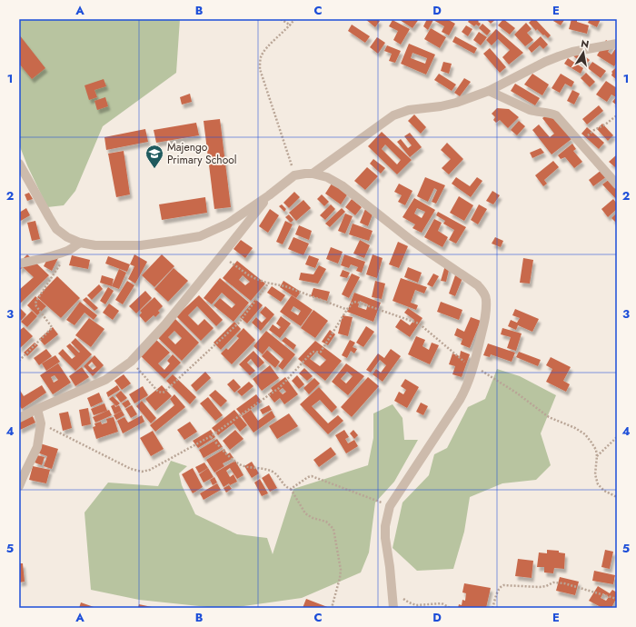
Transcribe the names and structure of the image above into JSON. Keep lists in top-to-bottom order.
{
  "places": {
    "school or university": ["Majengo Primary School"]
  },
  "north": "top",
  "grid": {
    "columns": [
      "A",
      "B",
      "C",
      "D",
      "E"
    ],
    "rows": [
      "1",
      "2",
      "3",
      "4",
      "5"
    ]
  }
}
